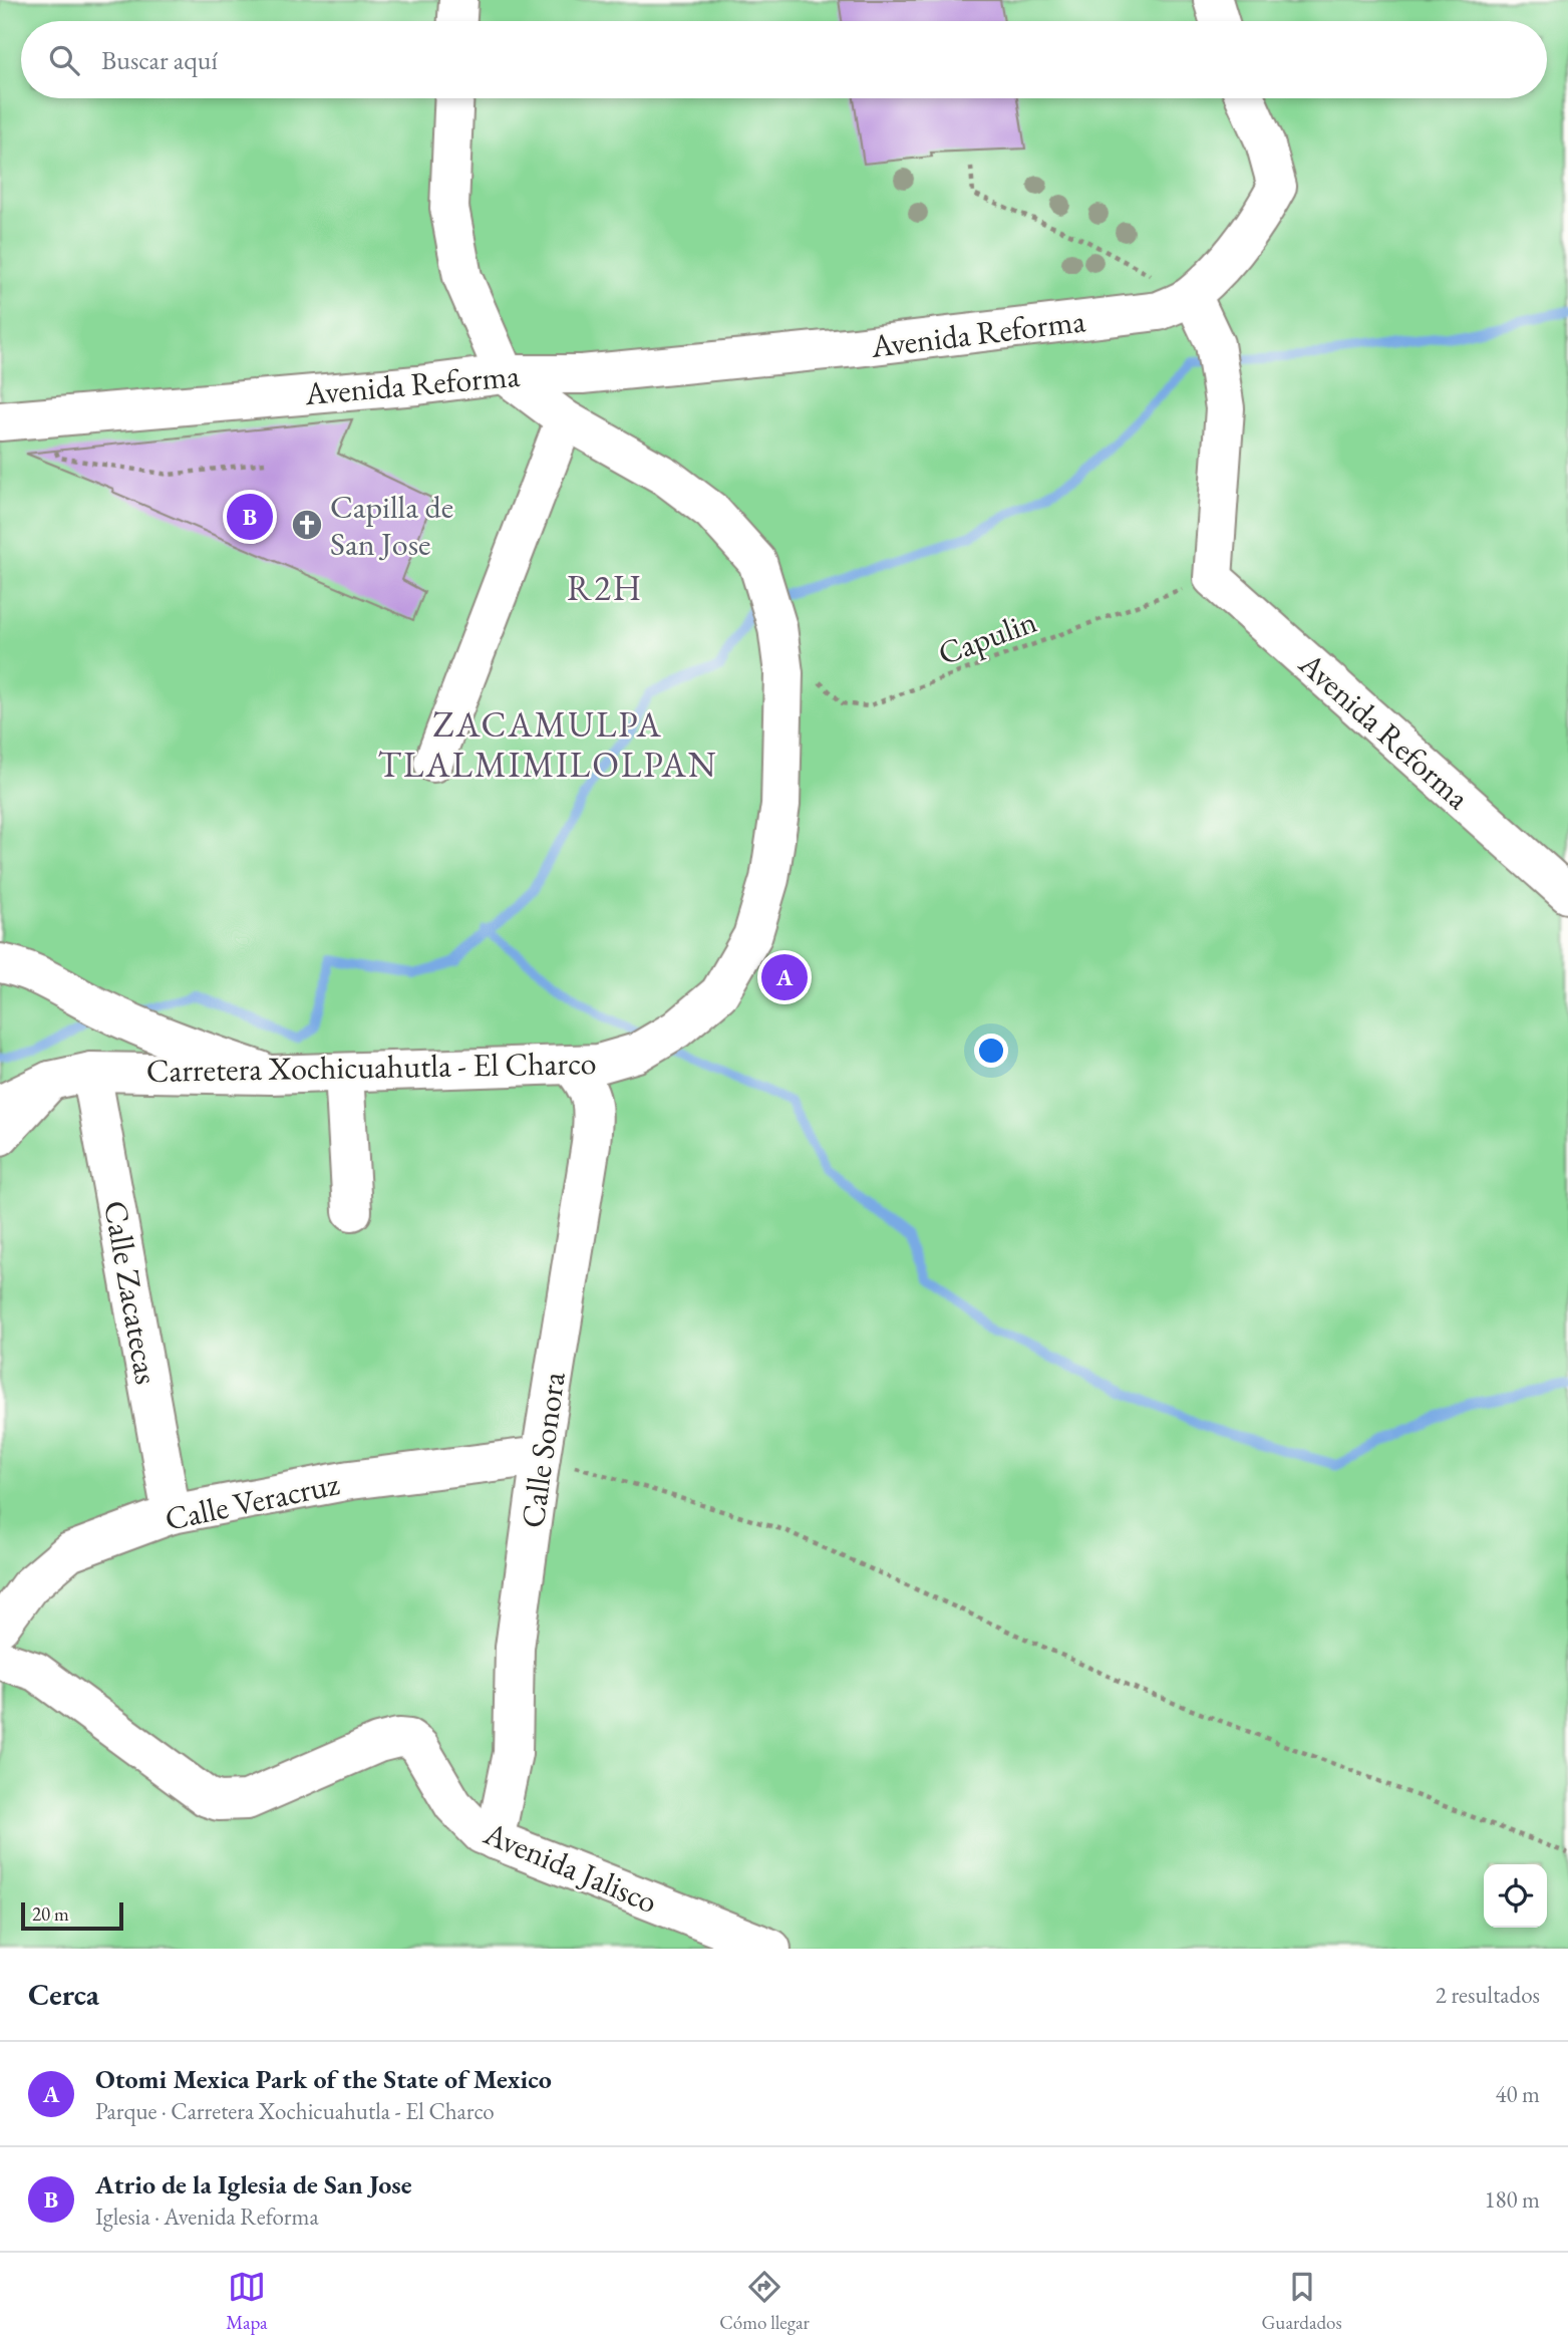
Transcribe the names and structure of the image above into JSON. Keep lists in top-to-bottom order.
{
  "streets": {
    "street": [
      "Avenida Reforma",
      "Carretera Xochicuahutla - El Charco",
      "Calle Zacatecas",
      "Calle Sonora",
      "Calle Veracruz",
      "Avenida Jalisco"
    ],
    "path": ["Capulin"]
  },
  "crossings": [
    ["Avenida Reforma", "Capulin"],
    ["Avenida Reforma", "Carretera Xochicuahutla - El Charco"],
    ["Capulin", "Carretera Xochicuahutla - El Charco"],
    ["Carretera Xochicuahutla - El Charco", "Calle Zacatecas"],
    ["Carretera Xochicuahutla - El Charco", "Calle Sonora"],
    ["Calle Zacatecas", "Calle Veracruz"],
    ["Calle Sonora", "Calle Veracruz"],
    ["Calle Sonora", "Avenida Jalisco"]
  ],
  "districts": ["R2H", "ZACAMULPA TLALMIMILOLPAN"],
  "places": {
    "church": ["Capilla de San Jose"]
  },
  "scale_bar": "20 m",
  "page": {
    "search": "Buscar aquí",
    "pins": ["B", "A"],
    "scale": "20 m",
    "heading": ["Cerca", "2 resultados"],
    "list": [
      {
        "mark": "A",
        "name": "Otomi Mexica Park of the State of Mexico",
        "note": "Parque · Carretera Xochicuahutla - El Charco",
        "value": "40 m"
      },
      {
        "mark": "B",
        "name": "Atrio de la Iglesia de San Jose",
        "note": "Iglesia · Avenida Reforma",
        "value": "180 m"
      }
    ],
    "nav": ["Mapa", "Cómo llegar", "Guardados"]
  }
}
